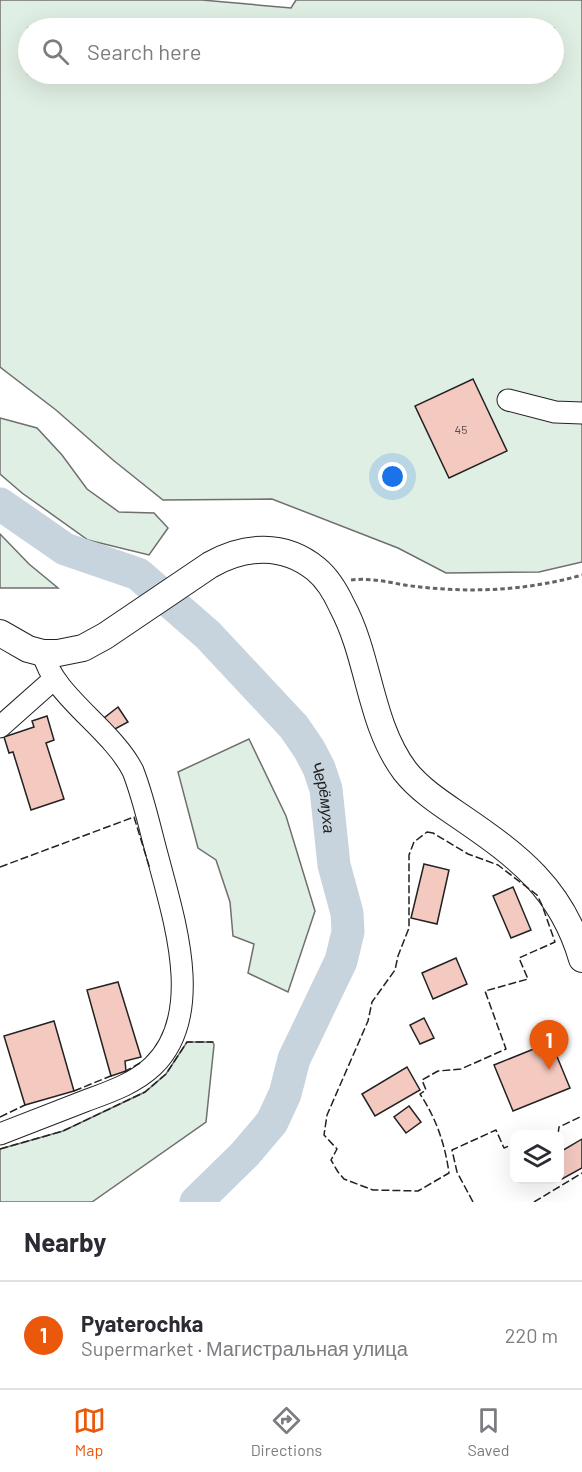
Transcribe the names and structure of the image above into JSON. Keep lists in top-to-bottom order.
{
  "water": ["Черёмуха"],
  "house_numbers": ["45"],
  "page": {
    "search": "Search here",
    "pins": "1",
    "heading": "Nearby",
    "list": [
      {
        "mark": "1",
        "name": "Pyaterochka",
        "note": "Supermarket · Магистральная улица",
        "value": "220 m"
      }
    ],
    "nav": ["Map", "Directions", "Saved"]
  }
}
